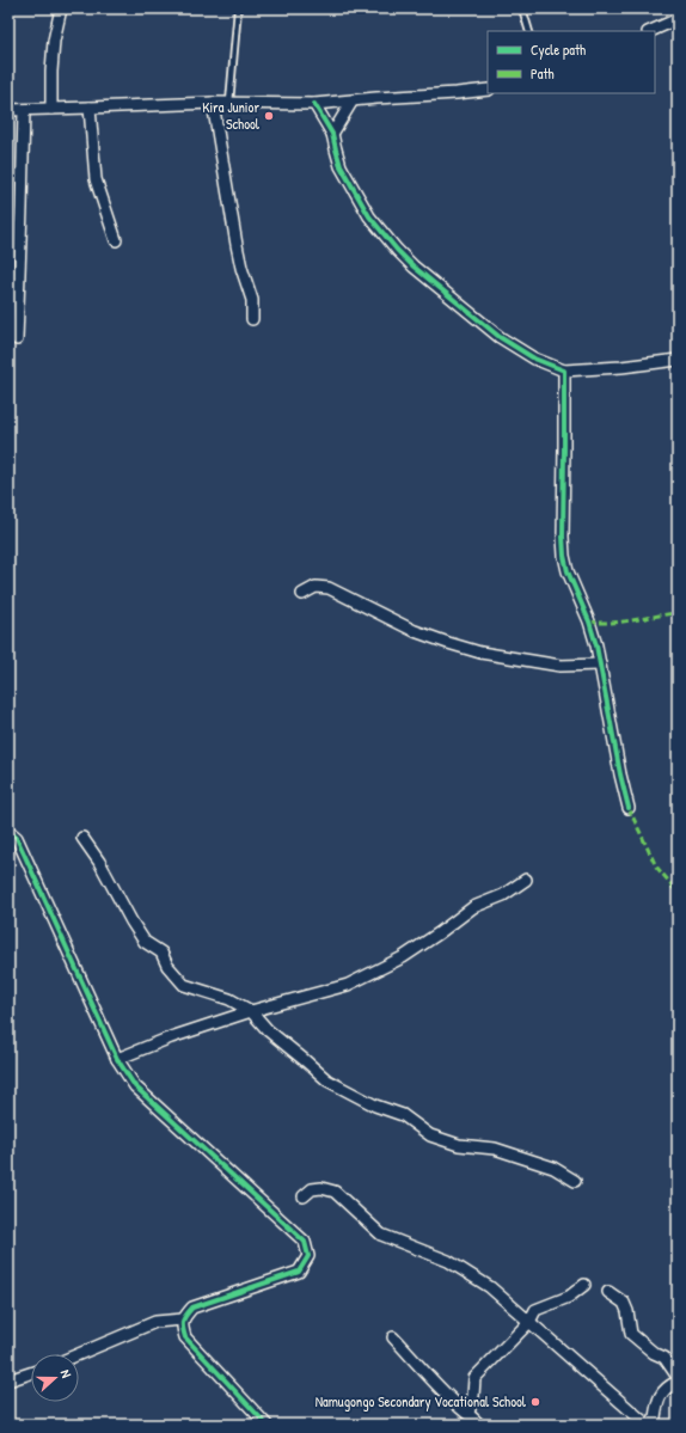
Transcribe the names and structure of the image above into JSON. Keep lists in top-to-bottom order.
{
  "places": ["Kira Junior School", "Namugongo Secondary Vocational School"],
  "legend": ["Cycle path", "Path"],
  "north": "right"
}
